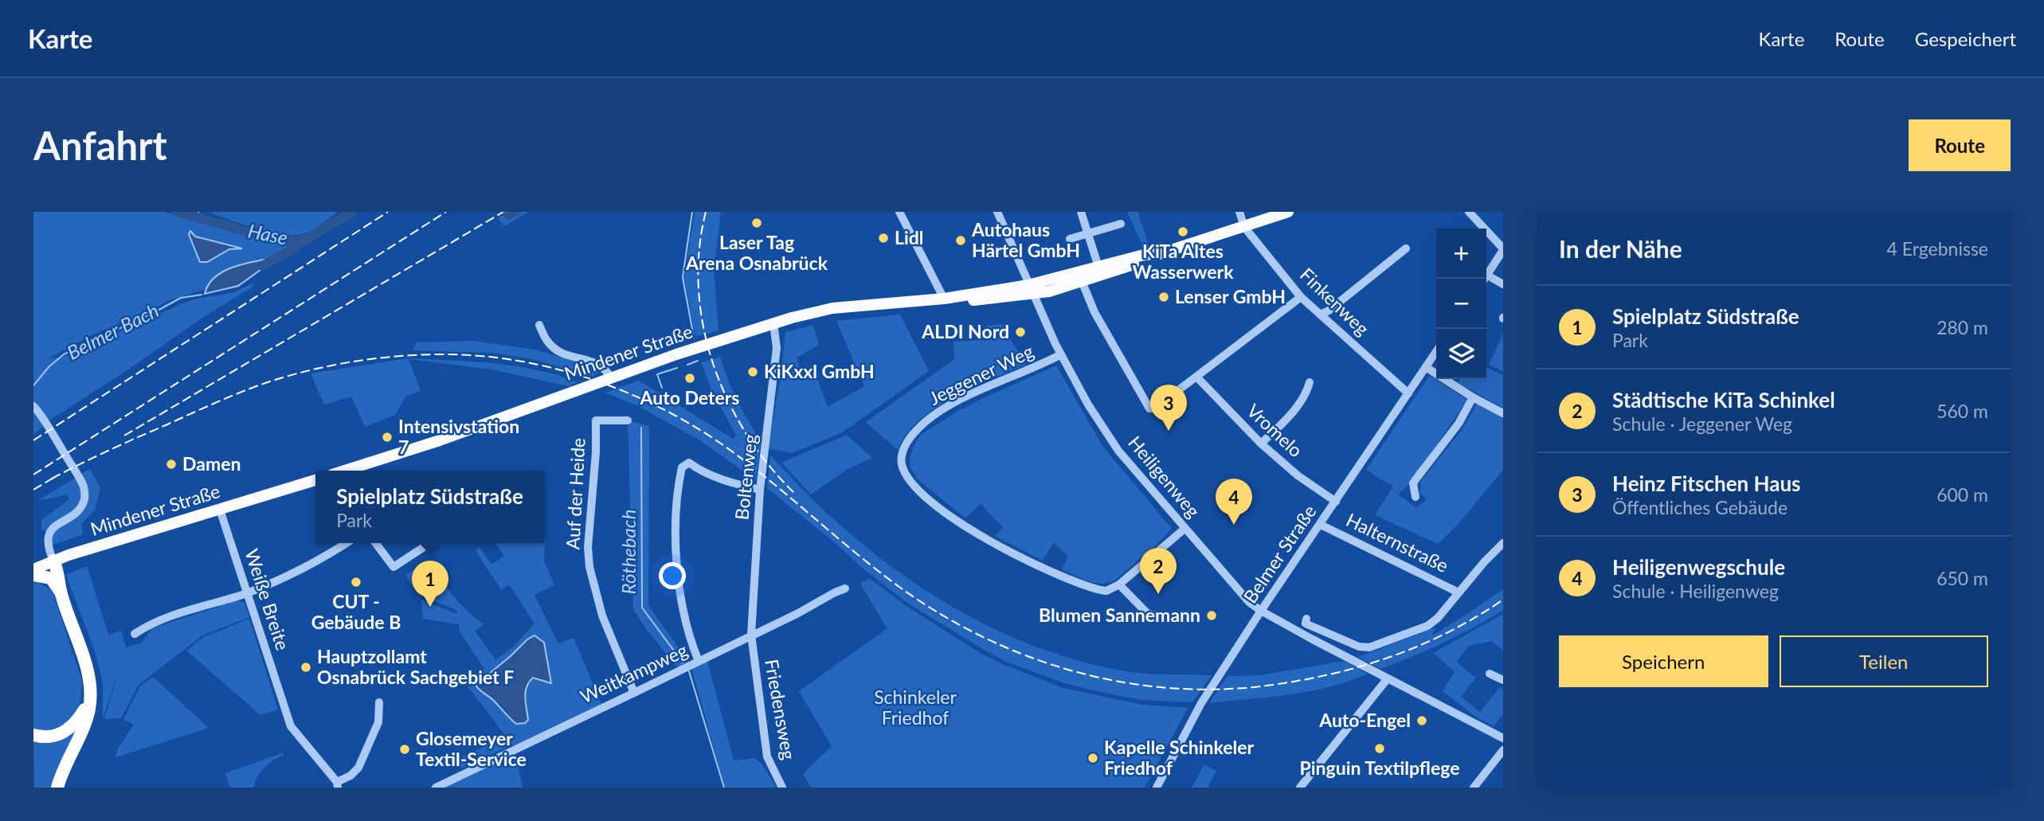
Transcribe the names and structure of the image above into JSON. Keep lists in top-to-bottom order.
{
  "streets": {
    "main road": ["Mindener Straße"],
    "street": [
      "Finkenweg",
      "Jeggener Weg",
      "Vromelo",
      "Boltenweg",
      "Heiligenweg",
      "Auf der Heide",
      "Halternstraße",
      "Belmer Straße",
      "Weiße Breite",
      "Weitkampweg",
      "Friedensweg"
    ]
  },
  "crossings": [
    ["Finkenweg", "Mindener Straße"],
    ["Finkenweg", "Belmer Straße"],
    ["Mindener Straße", "Boltenweg"],
    ["Mindener Straße", "Heiligenweg"],
    ["Mindener Straße", "Weiße Breite"],
    ["Jeggener Weg", "Heiligenweg"],
    ["Vromelo", "Belmer Straße"],
    ["Boltenweg", "Weitkampweg"],
    ["Boltenweg", "Friedensweg"],
    ["Heiligenweg", "Belmer Straße"],
    ["Auf der Heide", "Weitkampweg"],
    ["Halternstraße", "Belmer Straße"],
    ["Weitkampweg", "Friedensweg"]
  ],
  "water": ["Hase", "Belmer Bach", "Röthebach"],
  "parks": ["Schinkeler Friedhof"],
  "places": [
    "Laser Tag Arena Osnabrück",
    "KiTa Altes Wasserwerk",
    "Lidl",
    "Autohaus Härtel GmbH",
    "Lenser GmbH",
    "ALDI Nord",
    "KiKxxl GmbH",
    "Auto Deters",
    "Intensivstation 7",
    "Damen",
    "CUT - Gebäude B",
    "Blumen Sannemann",
    "Hauptzollamt Osnabrück Sachgebiet F",
    "Auto-Engel",
    "Pinguin Textilpflege",
    "Glosemeyer Textil-Service",
    "Kapelle Schinkeler Friedhof"
  ],
  "page": {
    "header": "Karte",
    "nav": ["Karte", "Route", "Gespeichert"],
    "buttons": [
      "Route",
      ["Speichern", "Teilen"]
    ],
    "title": "Anfahrt",
    "heading": ["In der Nähe", "4 Ergebnisse"],
    "map_buttons": ["+", "−"],
    "list": [
      {
        "mark": "1",
        "name": "Spielplatz Südstraße",
        "note": "Park",
        "value": "280 m"
      },
      {
        "mark": "2",
        "name": "Städtische KiTa Schinkel",
        "note": "Schule · Jeggener Weg",
        "value": "560 m"
      },
      {
        "mark": "3",
        "name": "Heinz Fitschen Haus",
        "note": "Öffentliches Gebäude",
        "value": "600 m"
      },
      {
        "mark": "4",
        "name": "Heiligenwegschule",
        "note": "Schule · Heiligenweg",
        "value": "650 m"
      }
    ],
    "pins": [
      "3",
      "4",
      "2",
      "1"
    ],
    "popup": ["Spielplatz Südstraße", "Park"]
  }
}
